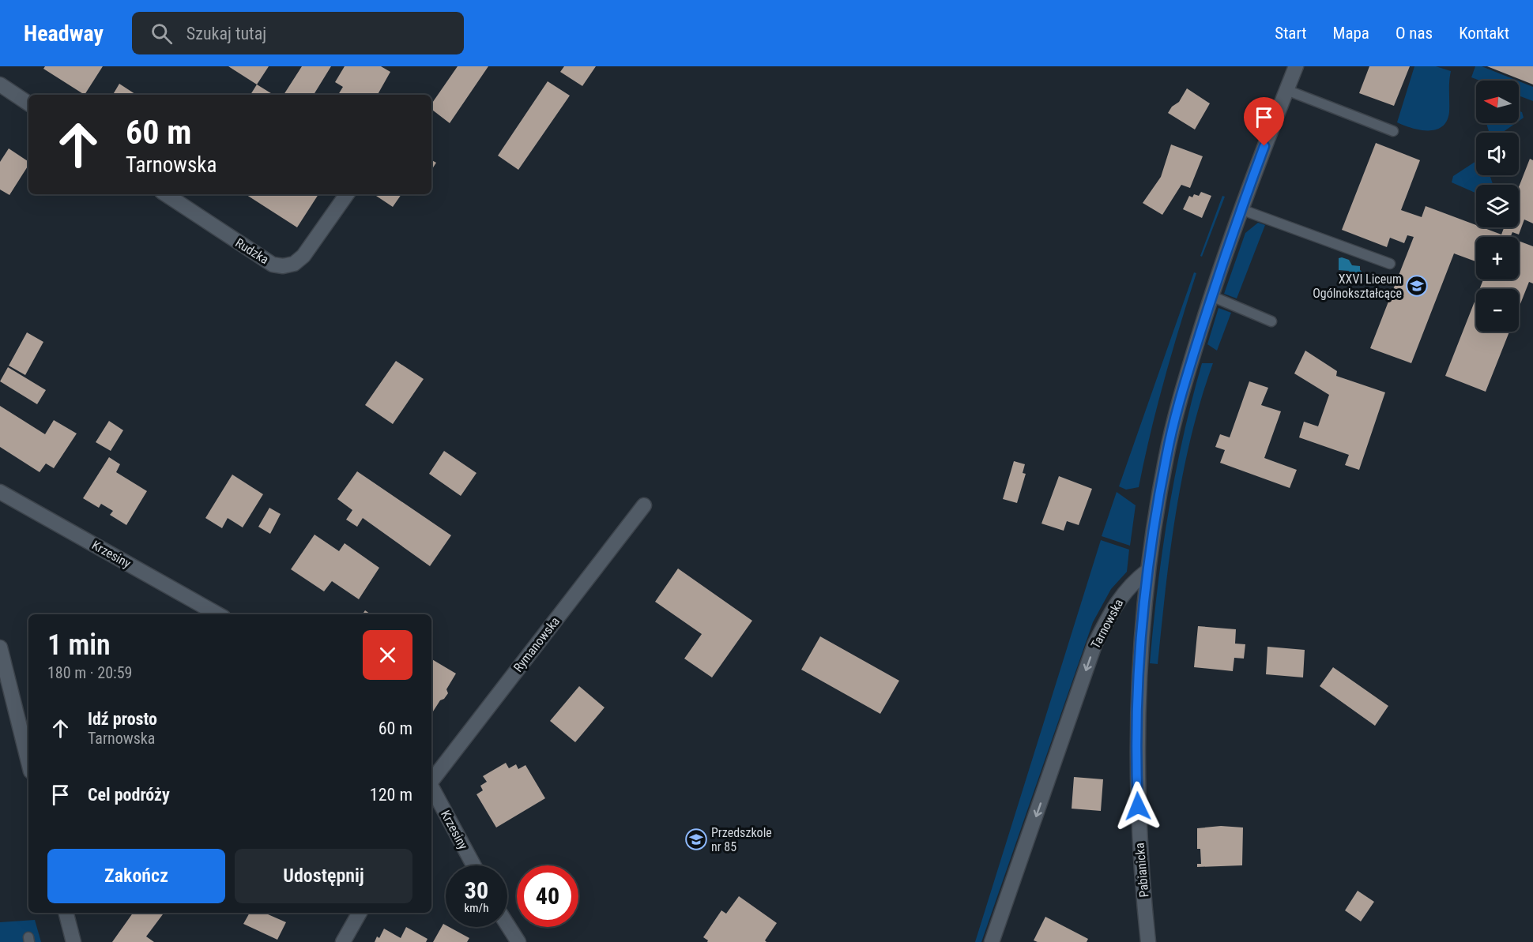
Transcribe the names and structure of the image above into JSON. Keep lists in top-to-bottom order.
{
  "streets": {
    "street": [
      "Rudzka",
      "Krzesiny",
      "Tarnowska",
      "Rymanowska",
      "Pabianicka"
    ]
  },
  "crossings": [
    ["Tarnowska", "Pabianicka"]
  ],
  "one_way": ["Tarnowska"],
  "places": {
    "school or university": ["XXVI Liceum Ogólnokształcące", "Przedszkole nr 85"]
  },
  "north": "left",
  "page": {
    "header": "Headway",
    "search": "Szukaj tutaj",
    "nav": [
      "Start",
      "Mapa",
      "O nas",
      "Kontakt"
    ],
    "map_buttons": ["+", "−"],
    "turn": ["60 m", "Tarnowska"],
    "heading": ["1 min", "180 m · 20:59"],
    "list": [
      {
        "name": "Idź prosto",
        "note": "Tarnowska",
        "value": "60 m"
      },
      {
        "name": "Cel podróży",
        "value": "120 m"
      }
    ],
    "buttons": ["Zakończ", "Udostępnij"],
    "speed": "30 km/h",
    "limit": "40"
  }
}
